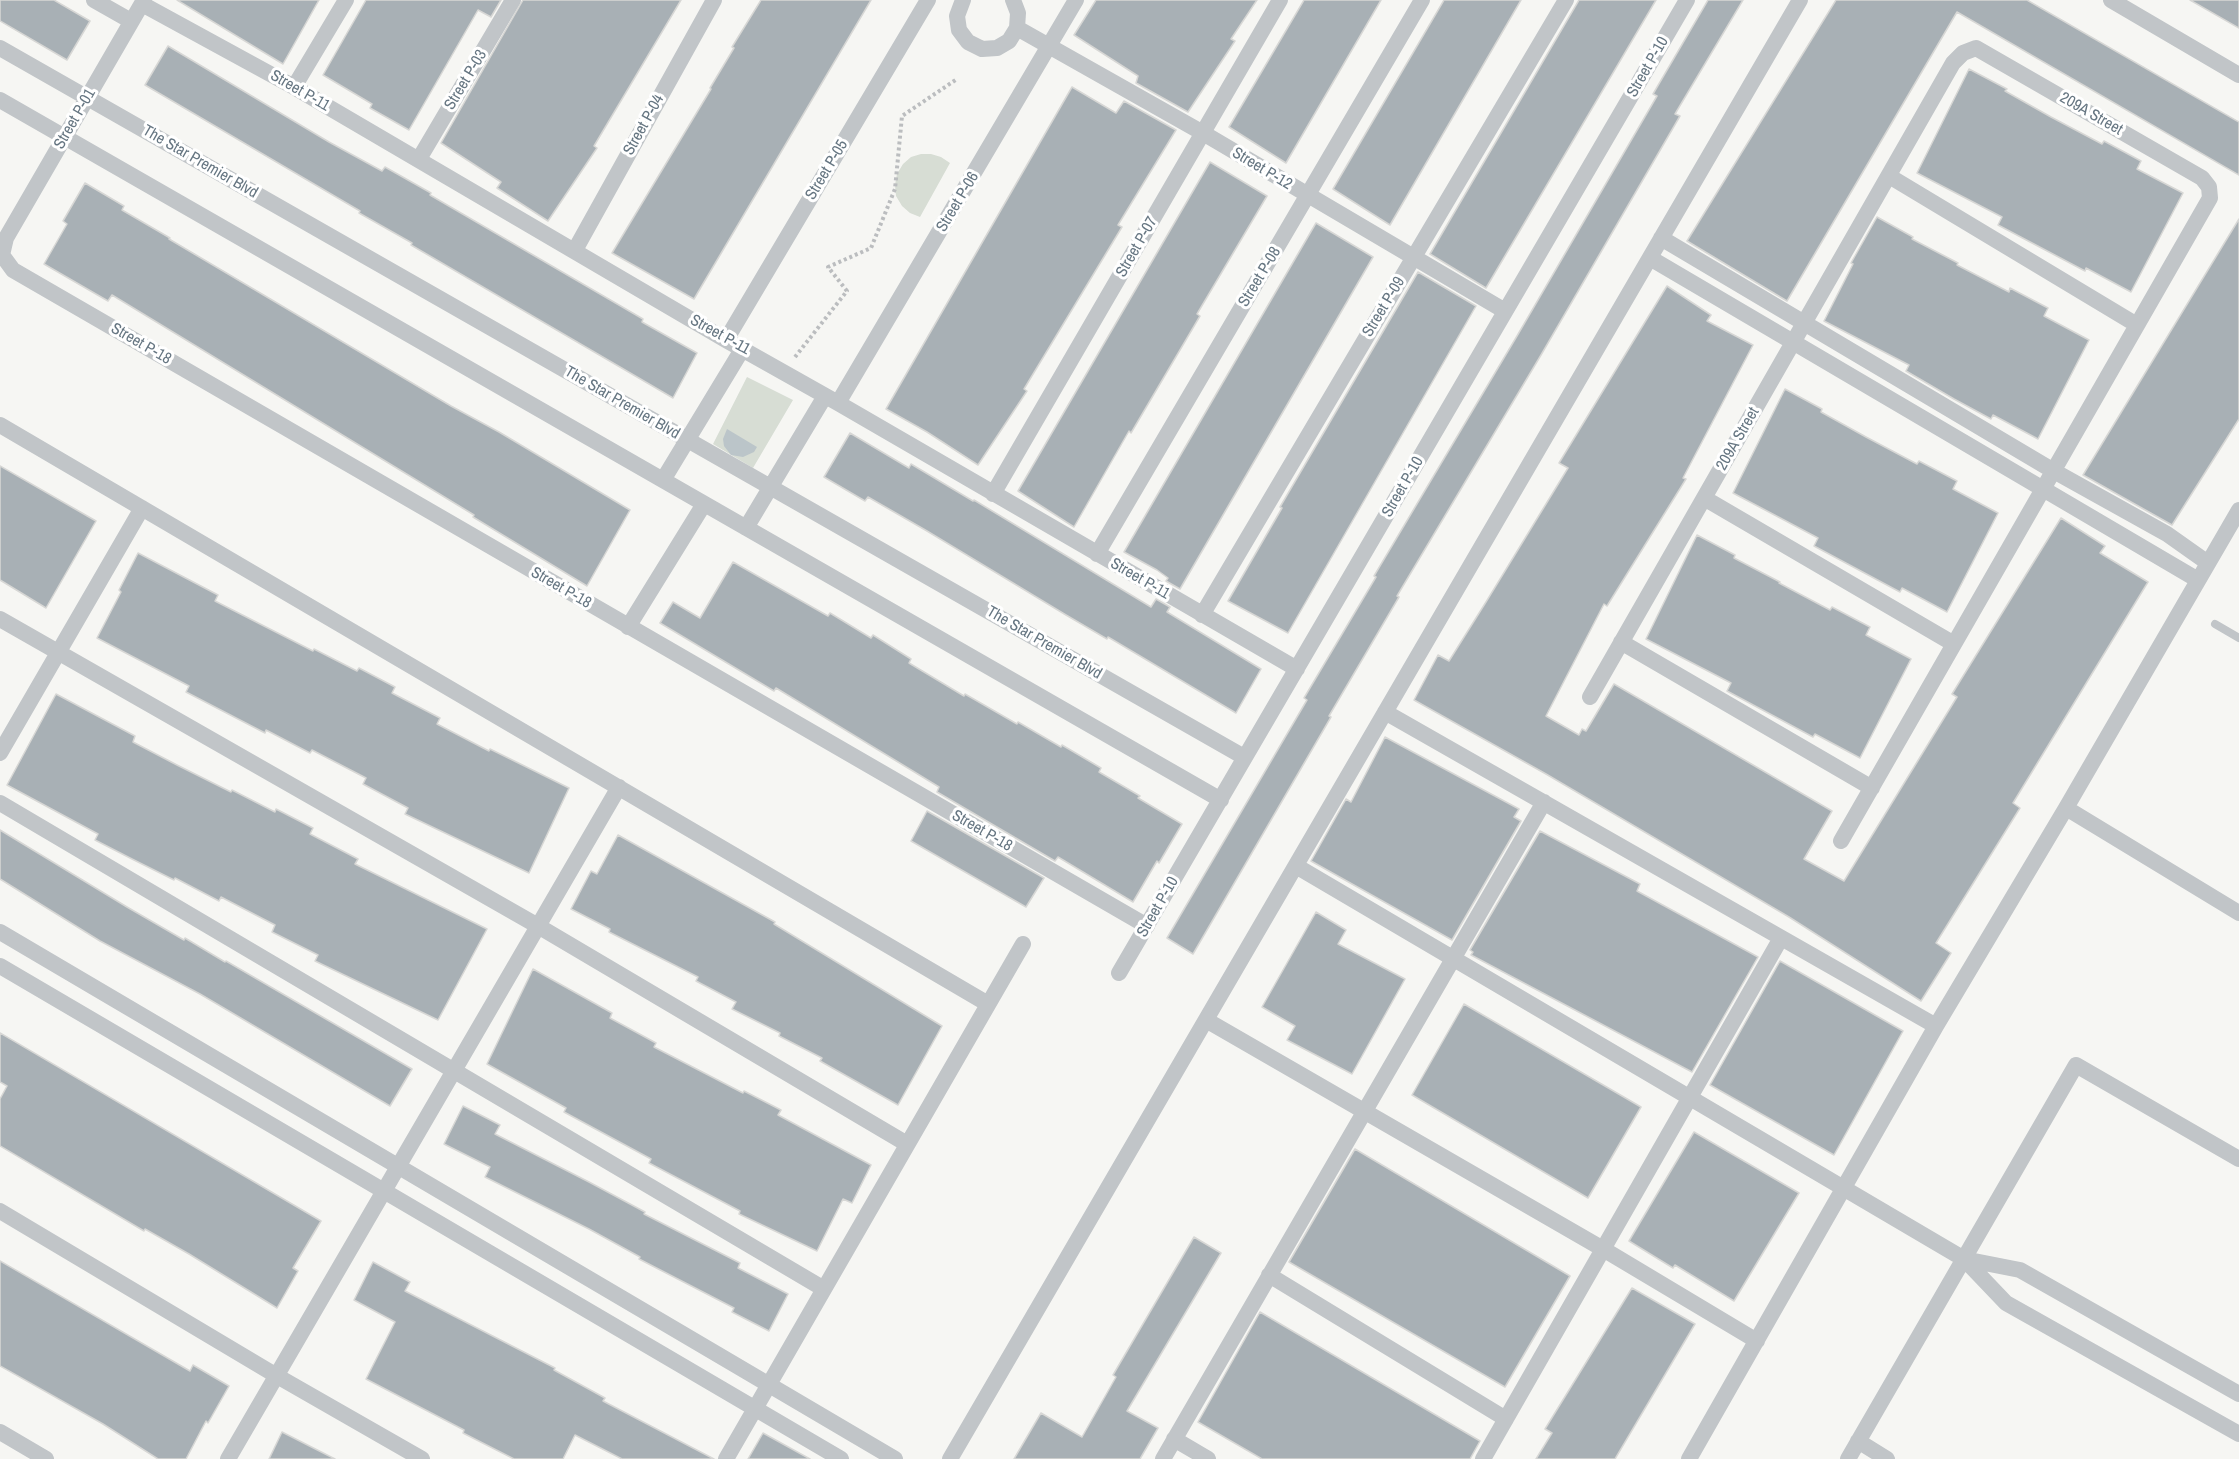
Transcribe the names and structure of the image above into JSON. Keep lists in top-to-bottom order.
{
  "streets": {
    "street": [
      "Street P-10",
      "Street P-03",
      "Street P-11",
      "209A Street",
      "Street P-01",
      "Street P-04",
      "The Star Premier Blvd",
      "Street P-12",
      "Street P-05",
      "Street P-06",
      "Street P-07",
      "Street P-08",
      "Street P-09",
      "Street P-18"
    ]
  },
  "crossings": [
    ["Street P-10", "Street P-11"],
    ["Street P-10", "The Star Premier Blvd"],
    ["Street P-10", "Street P-12"],
    ["Street P-10", "Street P-18"],
    ["Street P-03", "Street P-11"],
    ["Street P-11", "Street P-01"],
    ["Street P-11", "Street P-04"],
    ["Street P-11", "Street P-05"],
    ["Street P-11", "Street P-06"],
    ["Street P-11", "Street P-07"],
    ["Street P-11", "Street P-08"],
    ["Street P-11", "Street P-09"],
    ["Street P-01", "The Star Premier Blvd"],
    ["Street P-01", "Street P-18"],
    ["The Star Premier Blvd", "Street P-06"],
    ["Street P-12", "Street P-06"],
    ["Street P-12", "Street P-07"],
    ["Street P-12", "Street P-08"],
    ["Street P-12", "Street P-09"]
  ]
}
